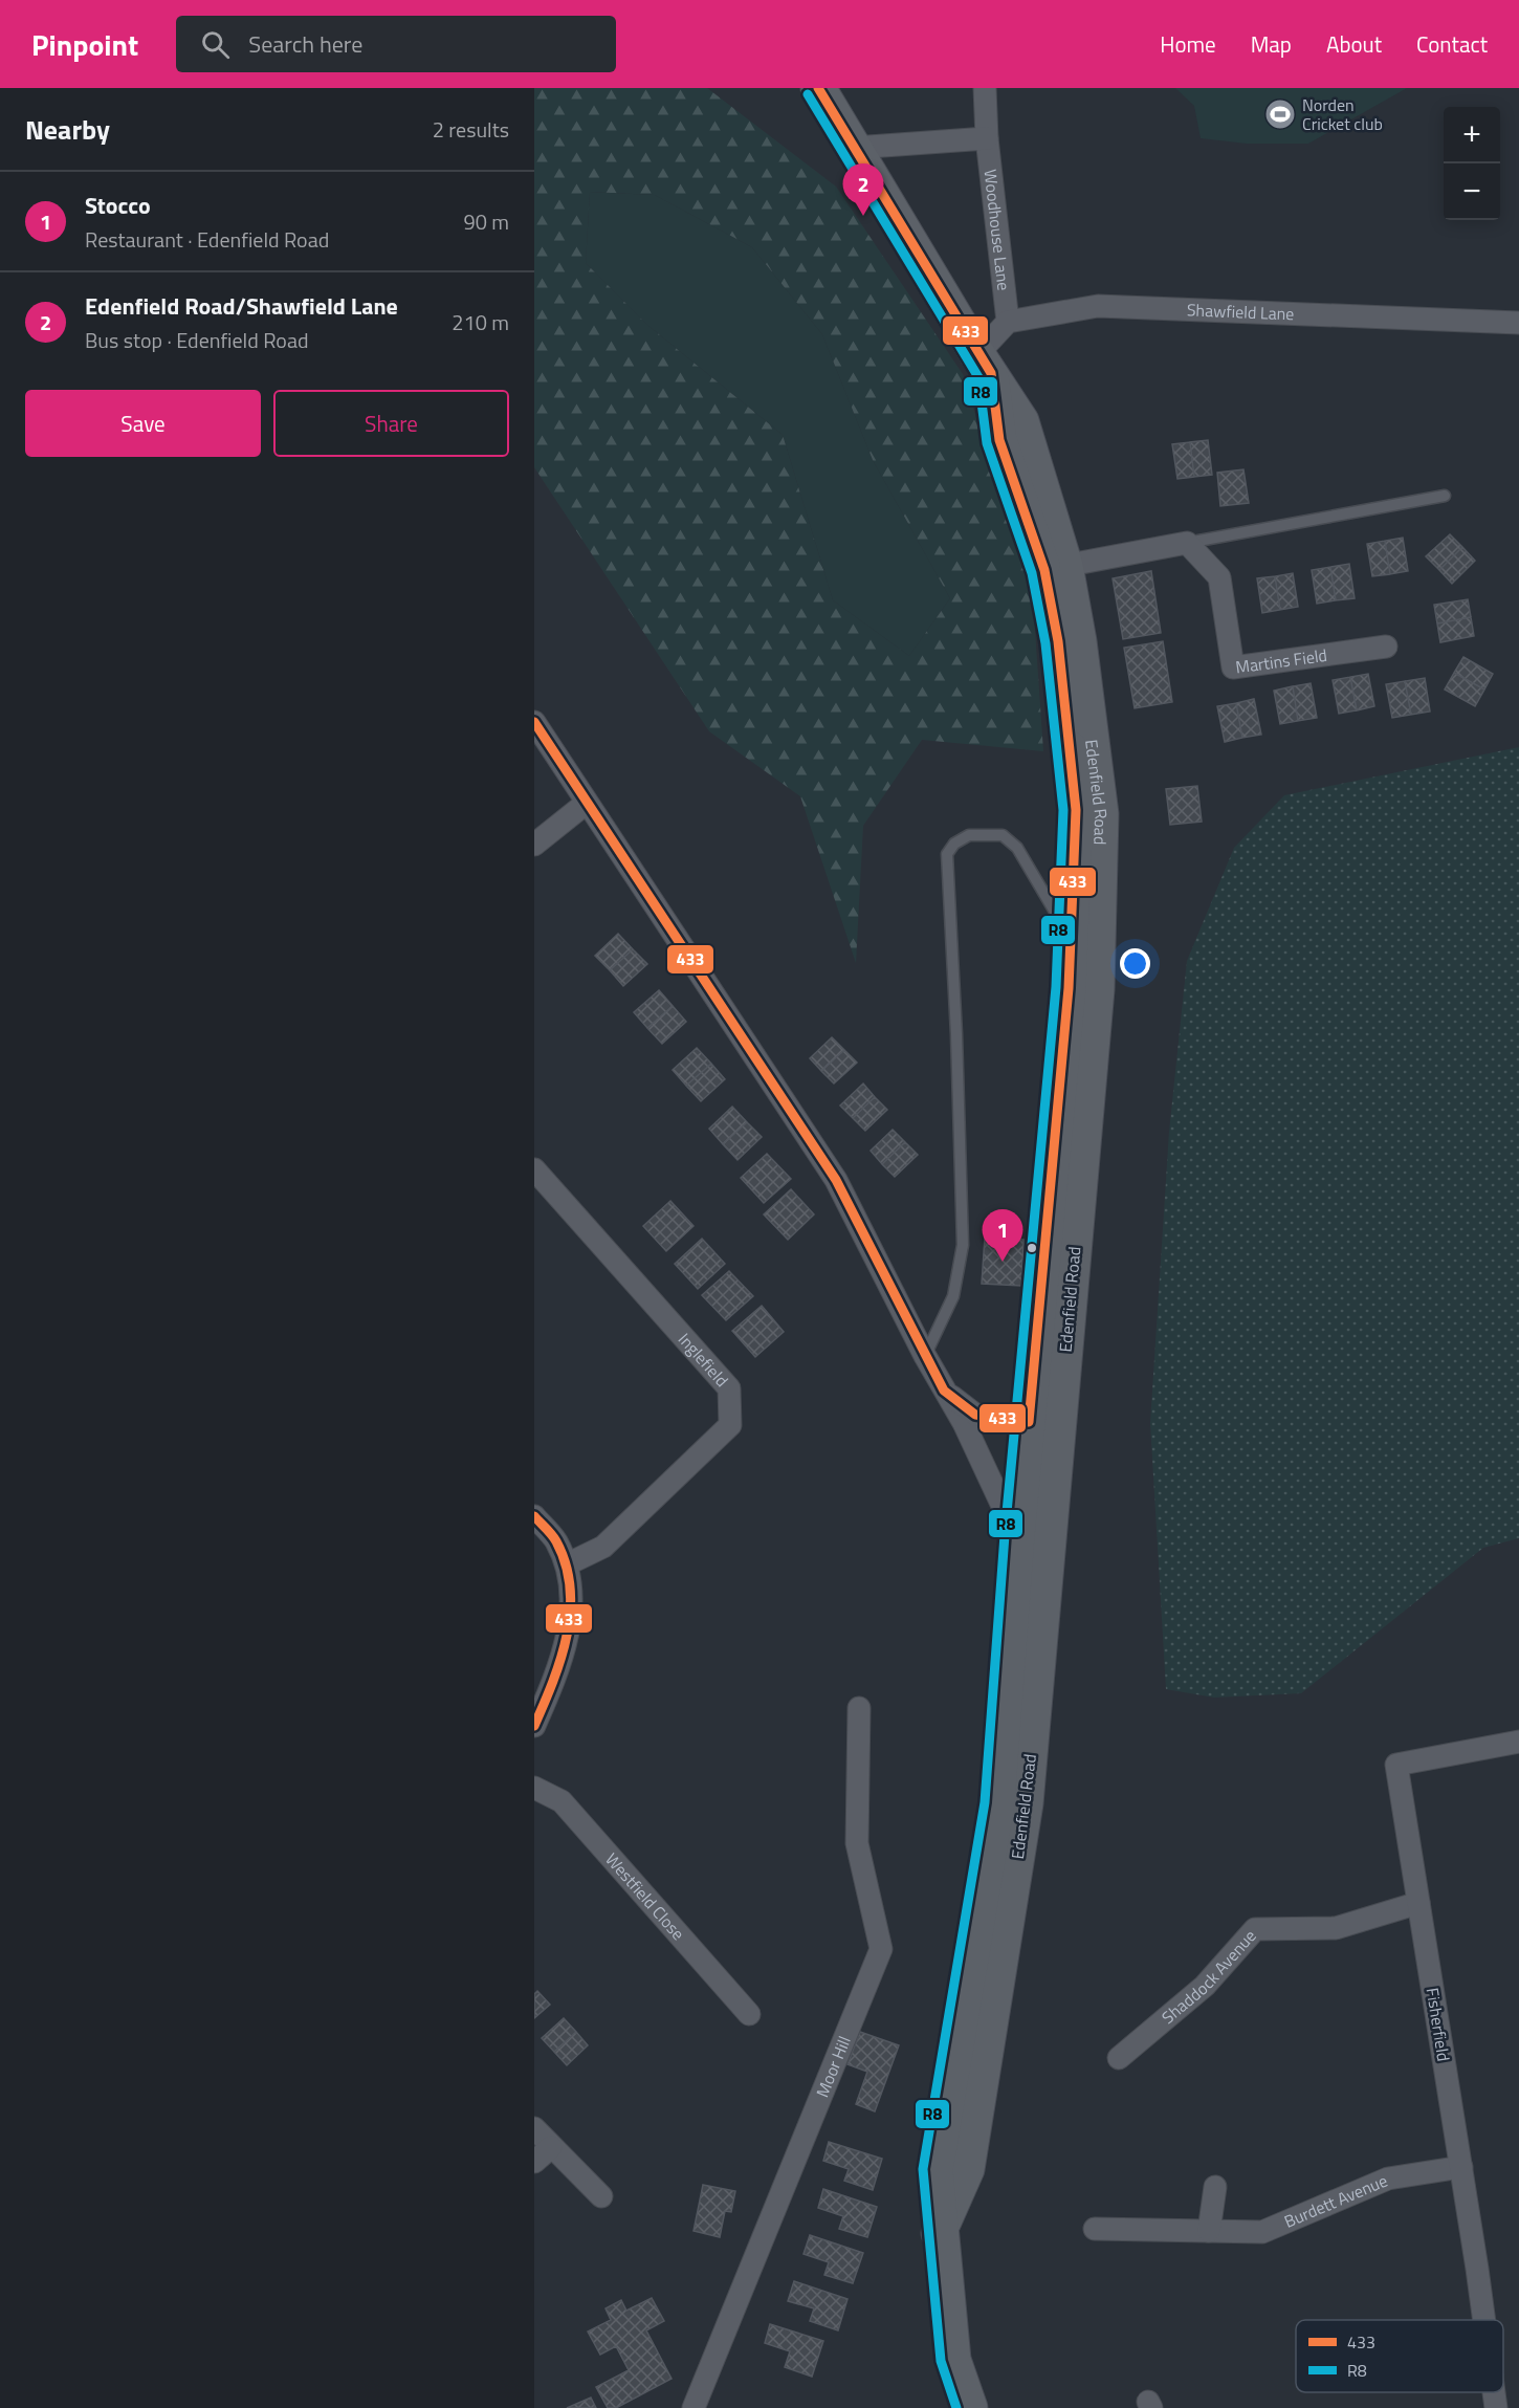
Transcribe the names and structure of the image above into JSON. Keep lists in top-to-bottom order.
{
  "streets": {
    "main road": ["Edenfield Road"],
    "street": [
      "Woodhouse Lane",
      "Shawfield Lane",
      "Martins Field",
      "Inglefield",
      "Westfield Close",
      "Shaddock Avenue",
      "Fisherfield",
      "Moor Hill",
      "Burdett Avenue"
    ]
  },
  "crossings": [
    ["Woodhouse Lane", "Shawfield Lane"],
    ["Shaddock Avenue", "Fisherfield"],
    ["Fisherfield", "Burdett Avenue"]
  ],
  "places": {
    "sports": ["Norden Cricket club"]
  },
  "lines": ["transit line 433", "transit line R8"],
  "legend": ["433", "R8"],
  "page": {
    "header": "Pinpoint",
    "search": "Search here",
    "nav": [
      "Home",
      "Map",
      "About",
      "Contact"
    ],
    "heading": ["Nearby", "2 results"],
    "map_buttons": ["+", "−"],
    "pins": ["2", "1"],
    "list": [
      {
        "mark": "1",
        "name": "Stocco",
        "note": "Restaurant · Edenfield Road",
        "value": "90 m"
      },
      {
        "mark": "2",
        "name": "Edenfield Road/Shawfield Lane",
        "note": "Bus stop · Edenfield Road",
        "value": "210 m"
      }
    ],
    "buttons": ["Save", "Share"]
  }
}
